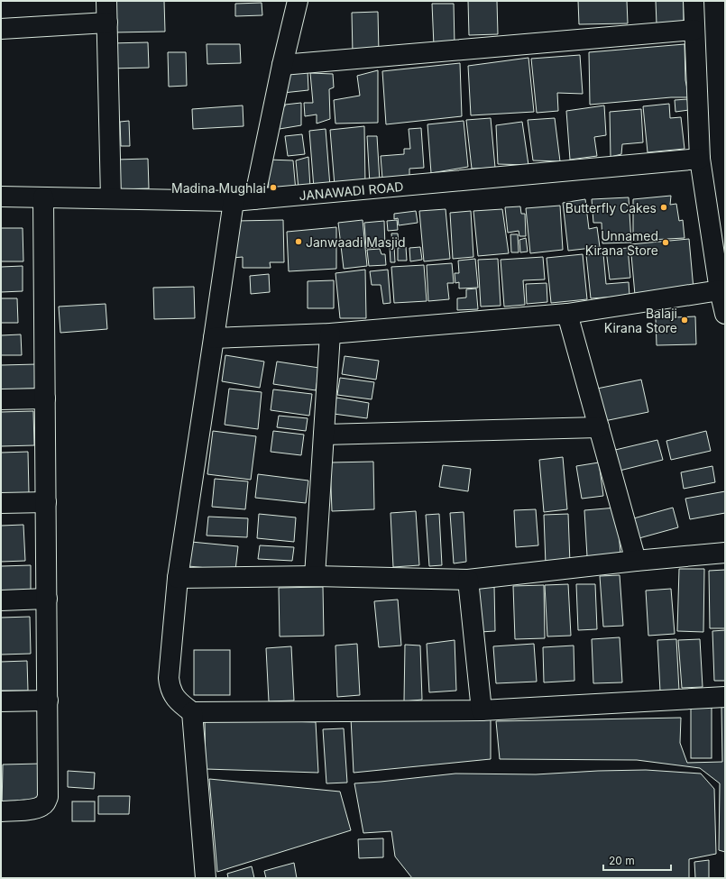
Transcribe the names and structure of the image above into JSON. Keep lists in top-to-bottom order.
{
  "streets": {
    "street": ["JANAWADI ROAD"]
  },
  "places": [
    "Madina Mughlai",
    "Butterfly Cakes",
    "Janwaadi Masjid",
    "Unnamed Kirana Store",
    "Balaji Kirana Store"
  ],
  "scale_bar": "20 m"
}
